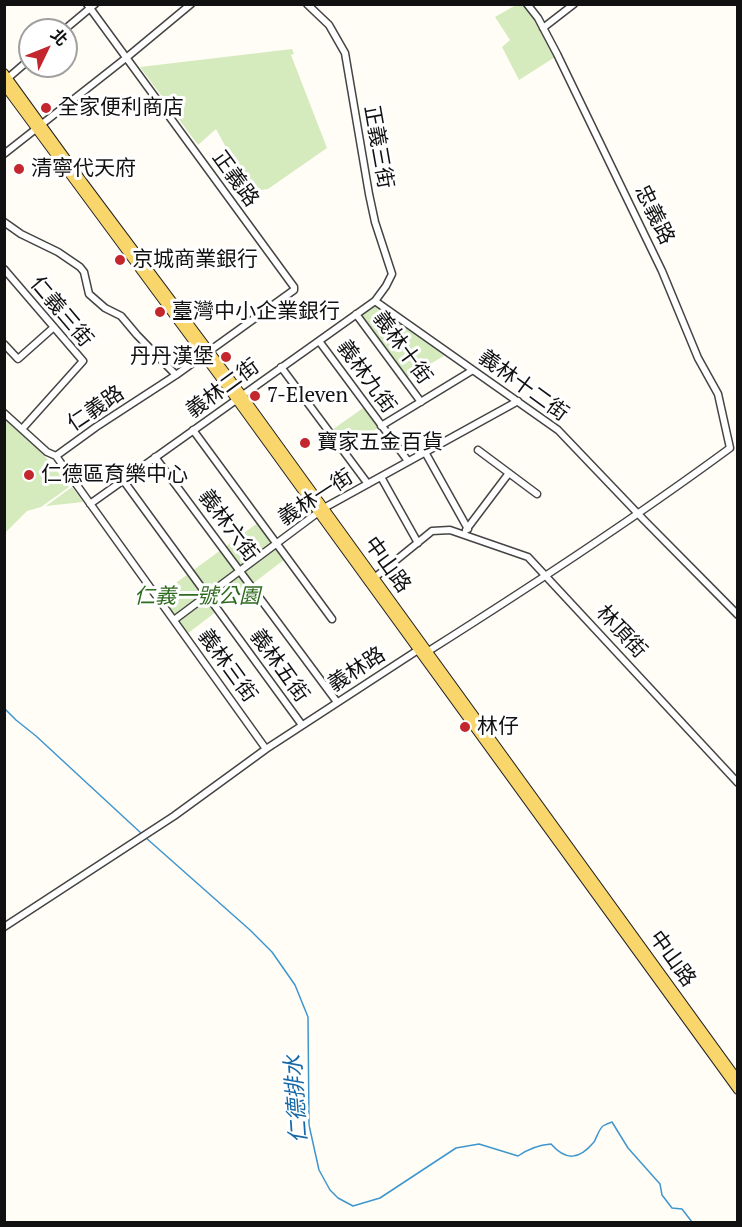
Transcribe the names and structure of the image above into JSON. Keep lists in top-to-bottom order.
{
  "streets": {
    "main road": ["中山路"],
    "street": [
      "正義三街",
      "正義路",
      "忠義路",
      "仁義三街",
      "義林十街",
      "義林九街",
      "義林十二街",
      "義林二街",
      "仁義路",
      "義林一街",
      "義林六街",
      "林頂街",
      "義林三街",
      "義林五街",
      "義林路"
    ]
  },
  "crossings": [
    ["正義三街", "義林十二街"],
    ["正義三街", "義林二街"],
    ["正義路", "仁義路"],
    ["正義路", "中山路"],
    ["忠義路", "義林十二街"],
    ["仁義三街", "仁義路"],
    ["義林十街", "義林二街"],
    ["義林九街", "義林二街"],
    ["義林九街", "義林一街"],
    ["義林十二街", "義林二街"],
    ["義林十二街", "義林一街"],
    ["義林二街", "義林六街"],
    ["義林二街", "中山路"],
    ["義林二街", "義林三街"],
    ["義林二街", "義林五街"],
    ["仁義路", "中山路"],
    ["仁義路", "義林三街"],
    ["義林一街", "義林六街"],
    ["義林一街", "中山路"],
    ["義林一街", "義林三街"],
    ["義林一街", "義林五街"],
    ["義林六街", "義林路"],
    ["中山路", "林頂街"],
    ["中山路", "義林路"],
    ["義林三街", "義林路"],
    ["義林五街", "義林路"]
  ],
  "water": ["仁德排水"],
  "parks": ["仁義一號公園"],
  "places": [
    "全家便利商店",
    "清寧代天府",
    "京城商業銀行",
    "臺灣中小企業銀行",
    "丹丹漢堡",
    "7-Eleven",
    "寶家五金百貨",
    "仁德區育樂中心",
    "林仔"
  ],
  "north": "top right"
}
